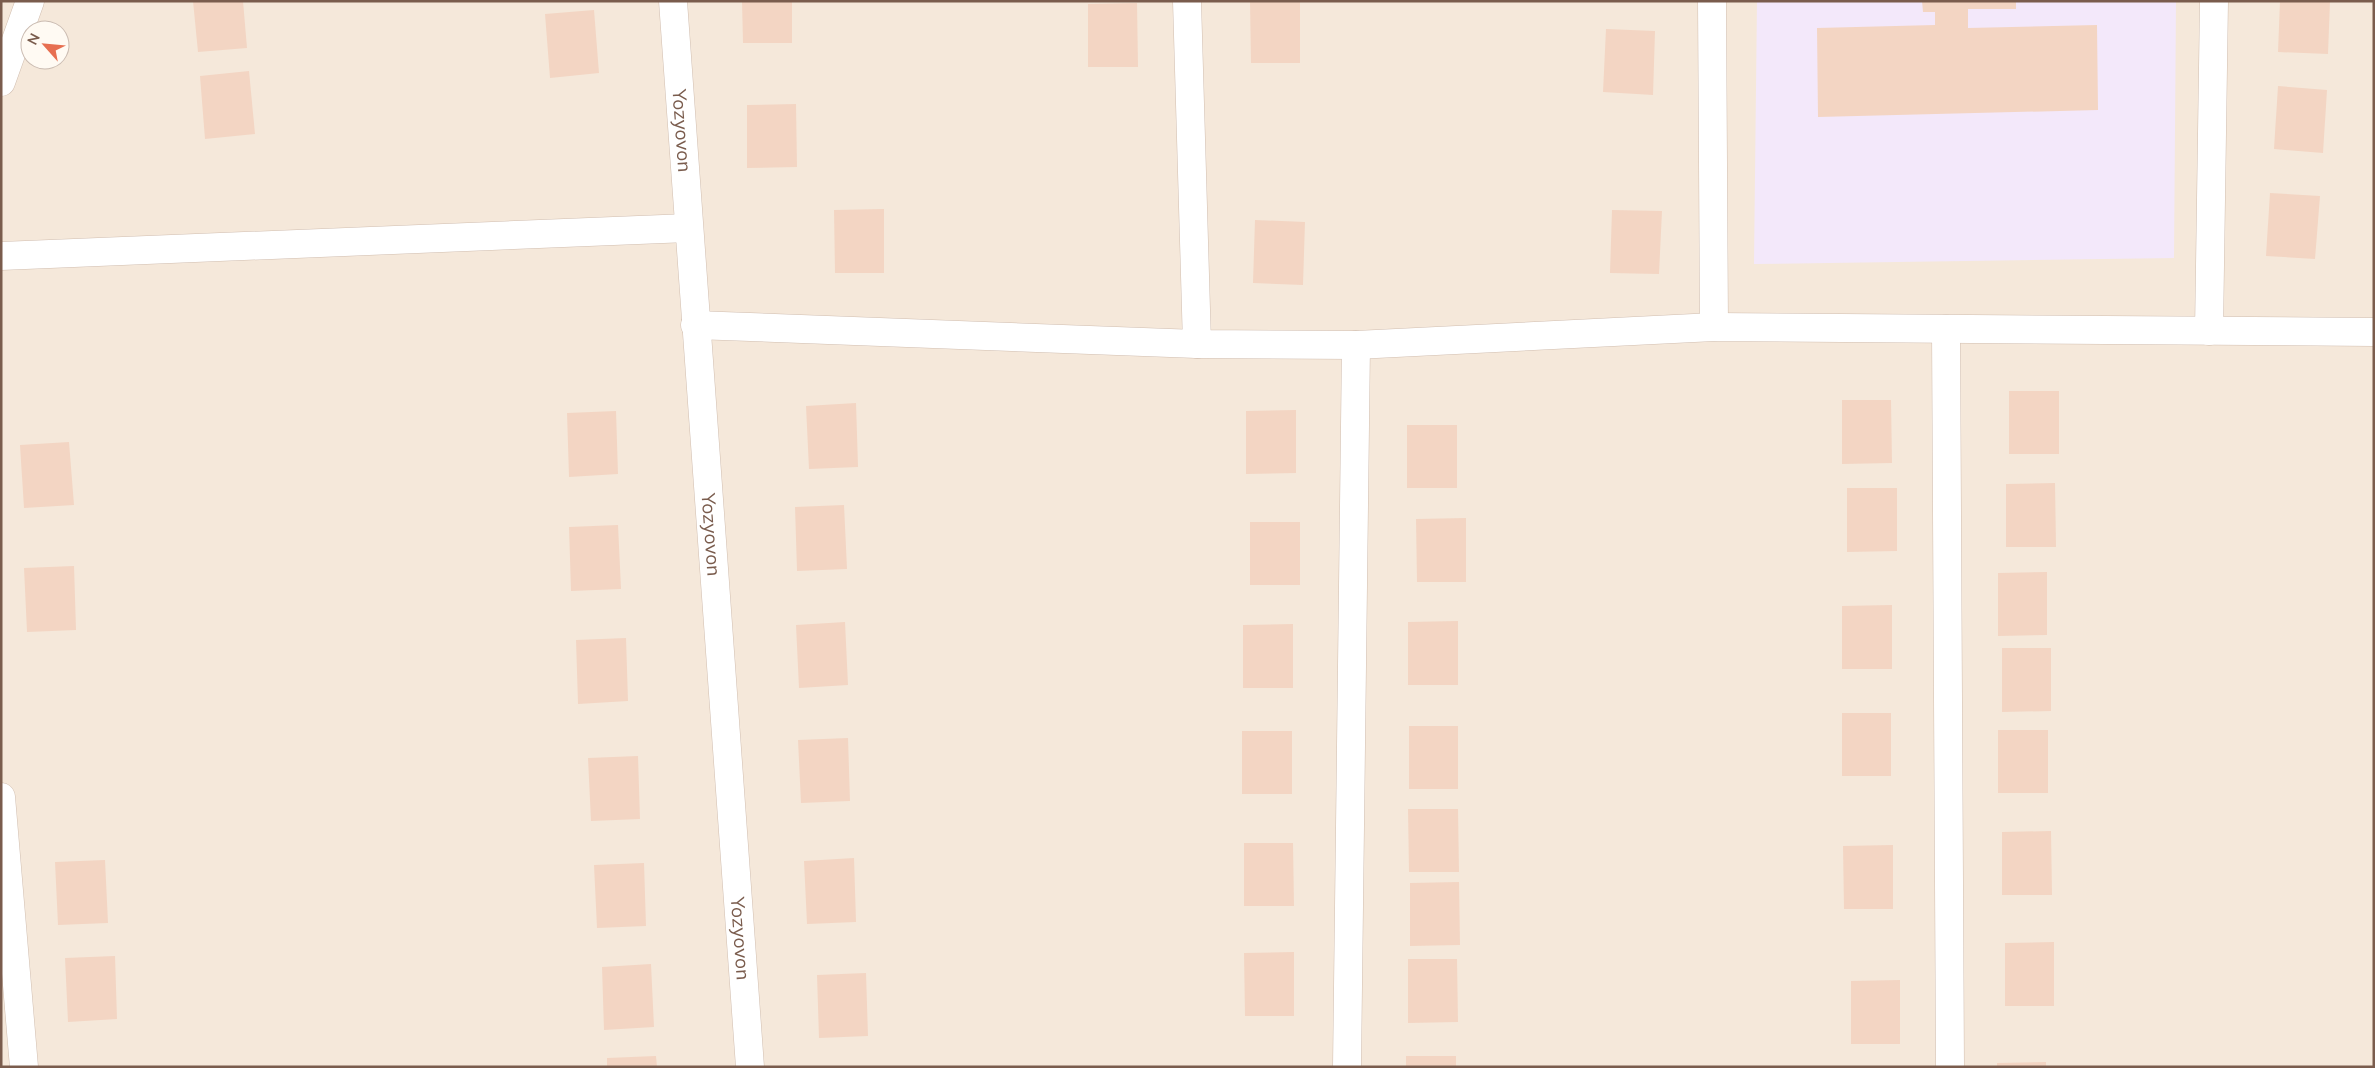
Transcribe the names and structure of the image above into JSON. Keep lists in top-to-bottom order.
{
  "streets": {
    "street": ["Yozyovon"]
  },
  "north": "top left"
}
